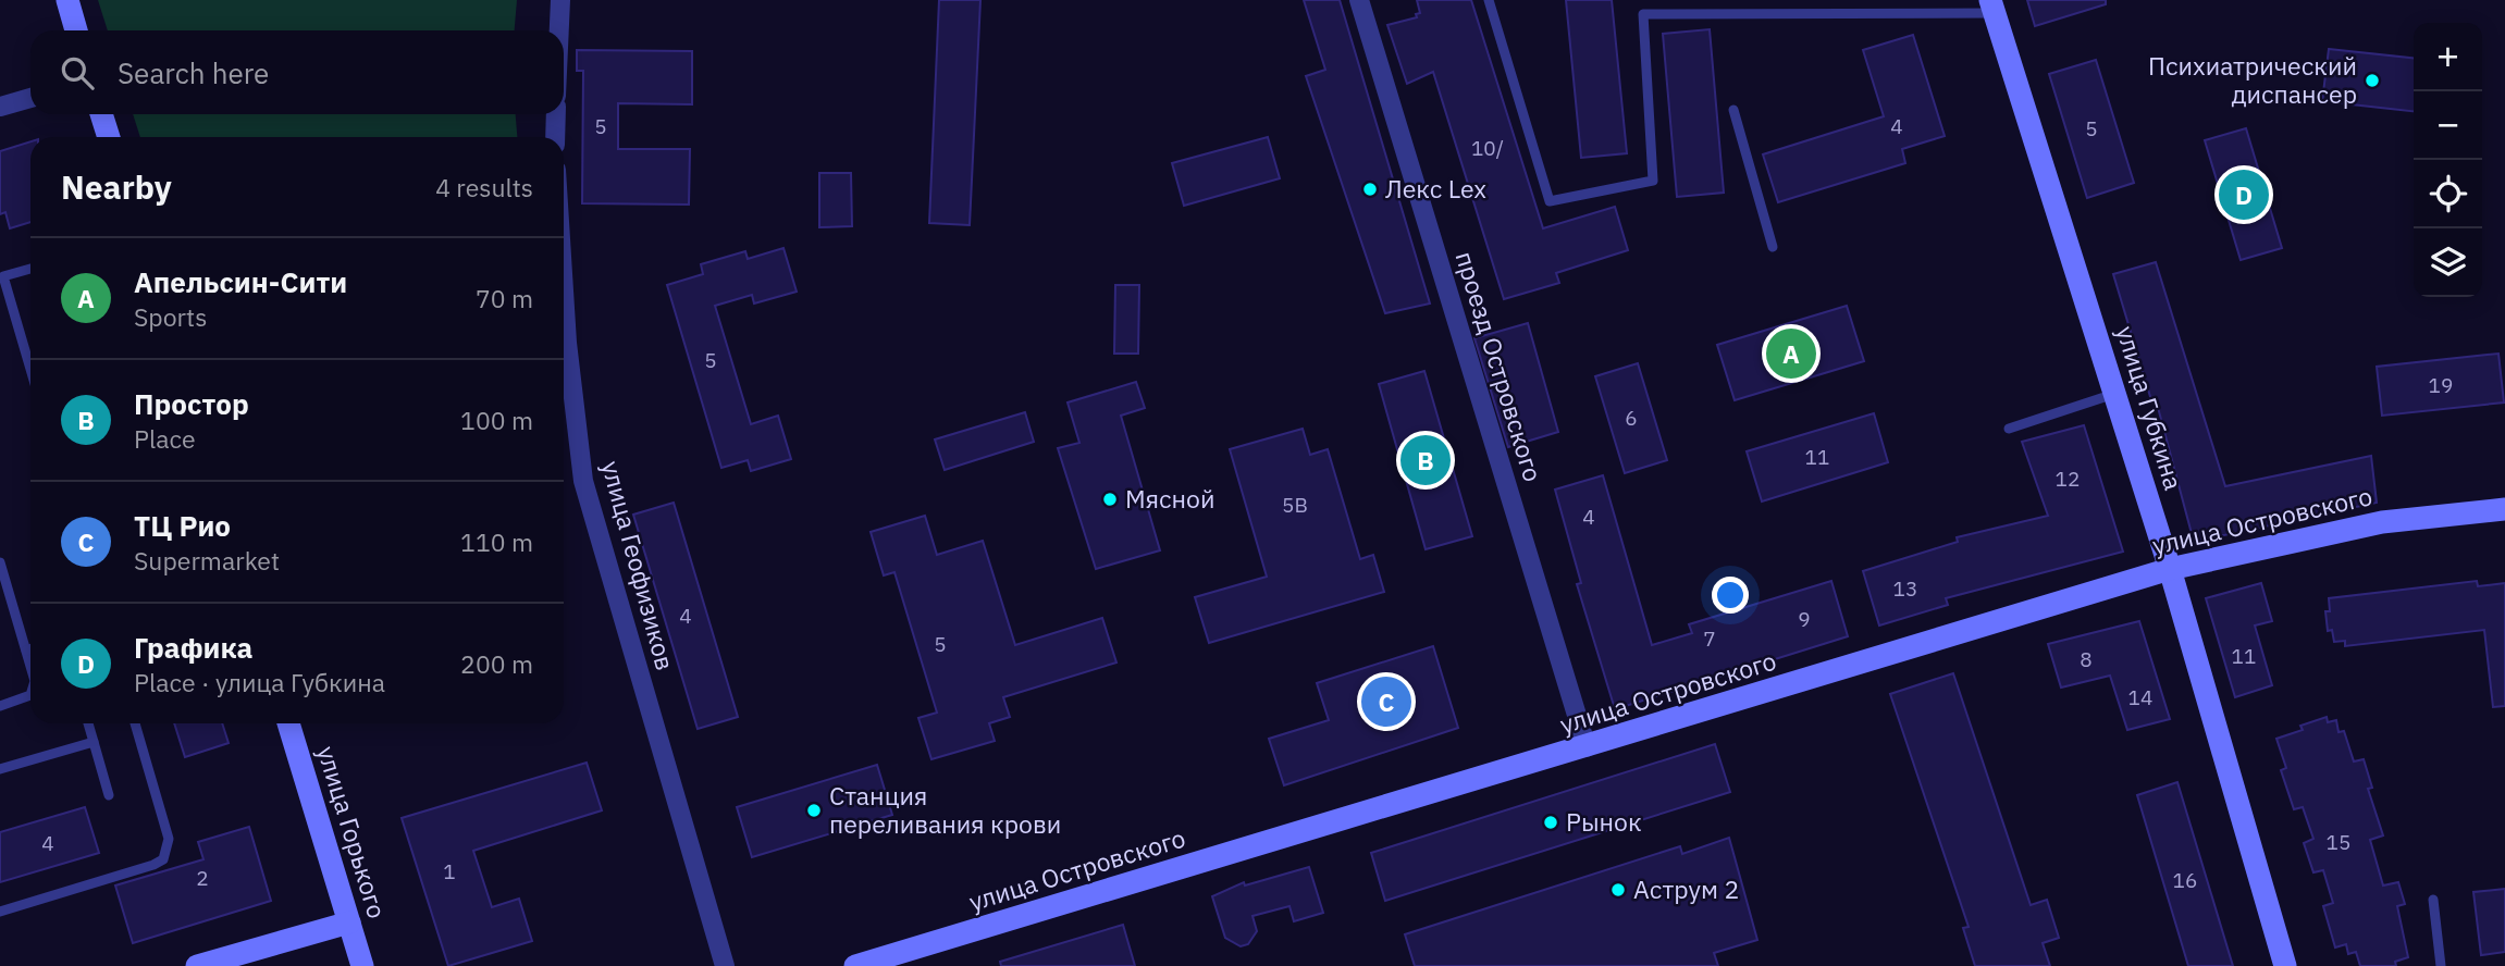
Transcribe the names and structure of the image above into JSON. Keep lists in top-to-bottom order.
{
  "streets": {
    "street": [
      "проезд Островского",
      "улица Губкина",
      "улица Островского",
      "улица Геофизиков",
      "улица Горького"
    ]
  },
  "crossings": [
    ["проезд Островского", "улица Островского"],
    ["улица Губкина", "улица Островского"]
  ],
  "places": [
    "Психиатрический диспансер",
    "Лекс Lex",
    "Мясной",
    "Станция переливания крови",
    "Рынок",
    "Аструм 2"
  ],
  "house_numbers": [
    "5",
    "4",
    "5",
    "10/",
    "5",
    "19",
    "6",
    "11",
    "12",
    "5В",
    "4",
    "13",
    "4",
    "9",
    "7",
    "5",
    "11",
    "8",
    "14",
    "15",
    "4",
    "1",
    "2",
    "16"
  ],
  "page": {
    "map_buttons": ["+", "−"],
    "search": "Search here",
    "heading": ["Nearby", "4 results"],
    "pins": [
      "D",
      "A",
      "B",
      "C"
    ],
    "list": [
      {
        "mark": "A",
        "name": "Апельсин-Сити",
        "note": "Sports",
        "value": "70 m"
      },
      {
        "mark": "B",
        "name": "Простор",
        "note": "Place",
        "value": "100 m"
      },
      {
        "mark": "C",
        "name": "ТЦ Рио",
        "note": "Supermarket",
        "value": "110 m"
      },
      {
        "mark": "D",
        "name": "Графика",
        "note": "Place · улица Губкина",
        "value": "200 m"
      }
    ]
  }
}
